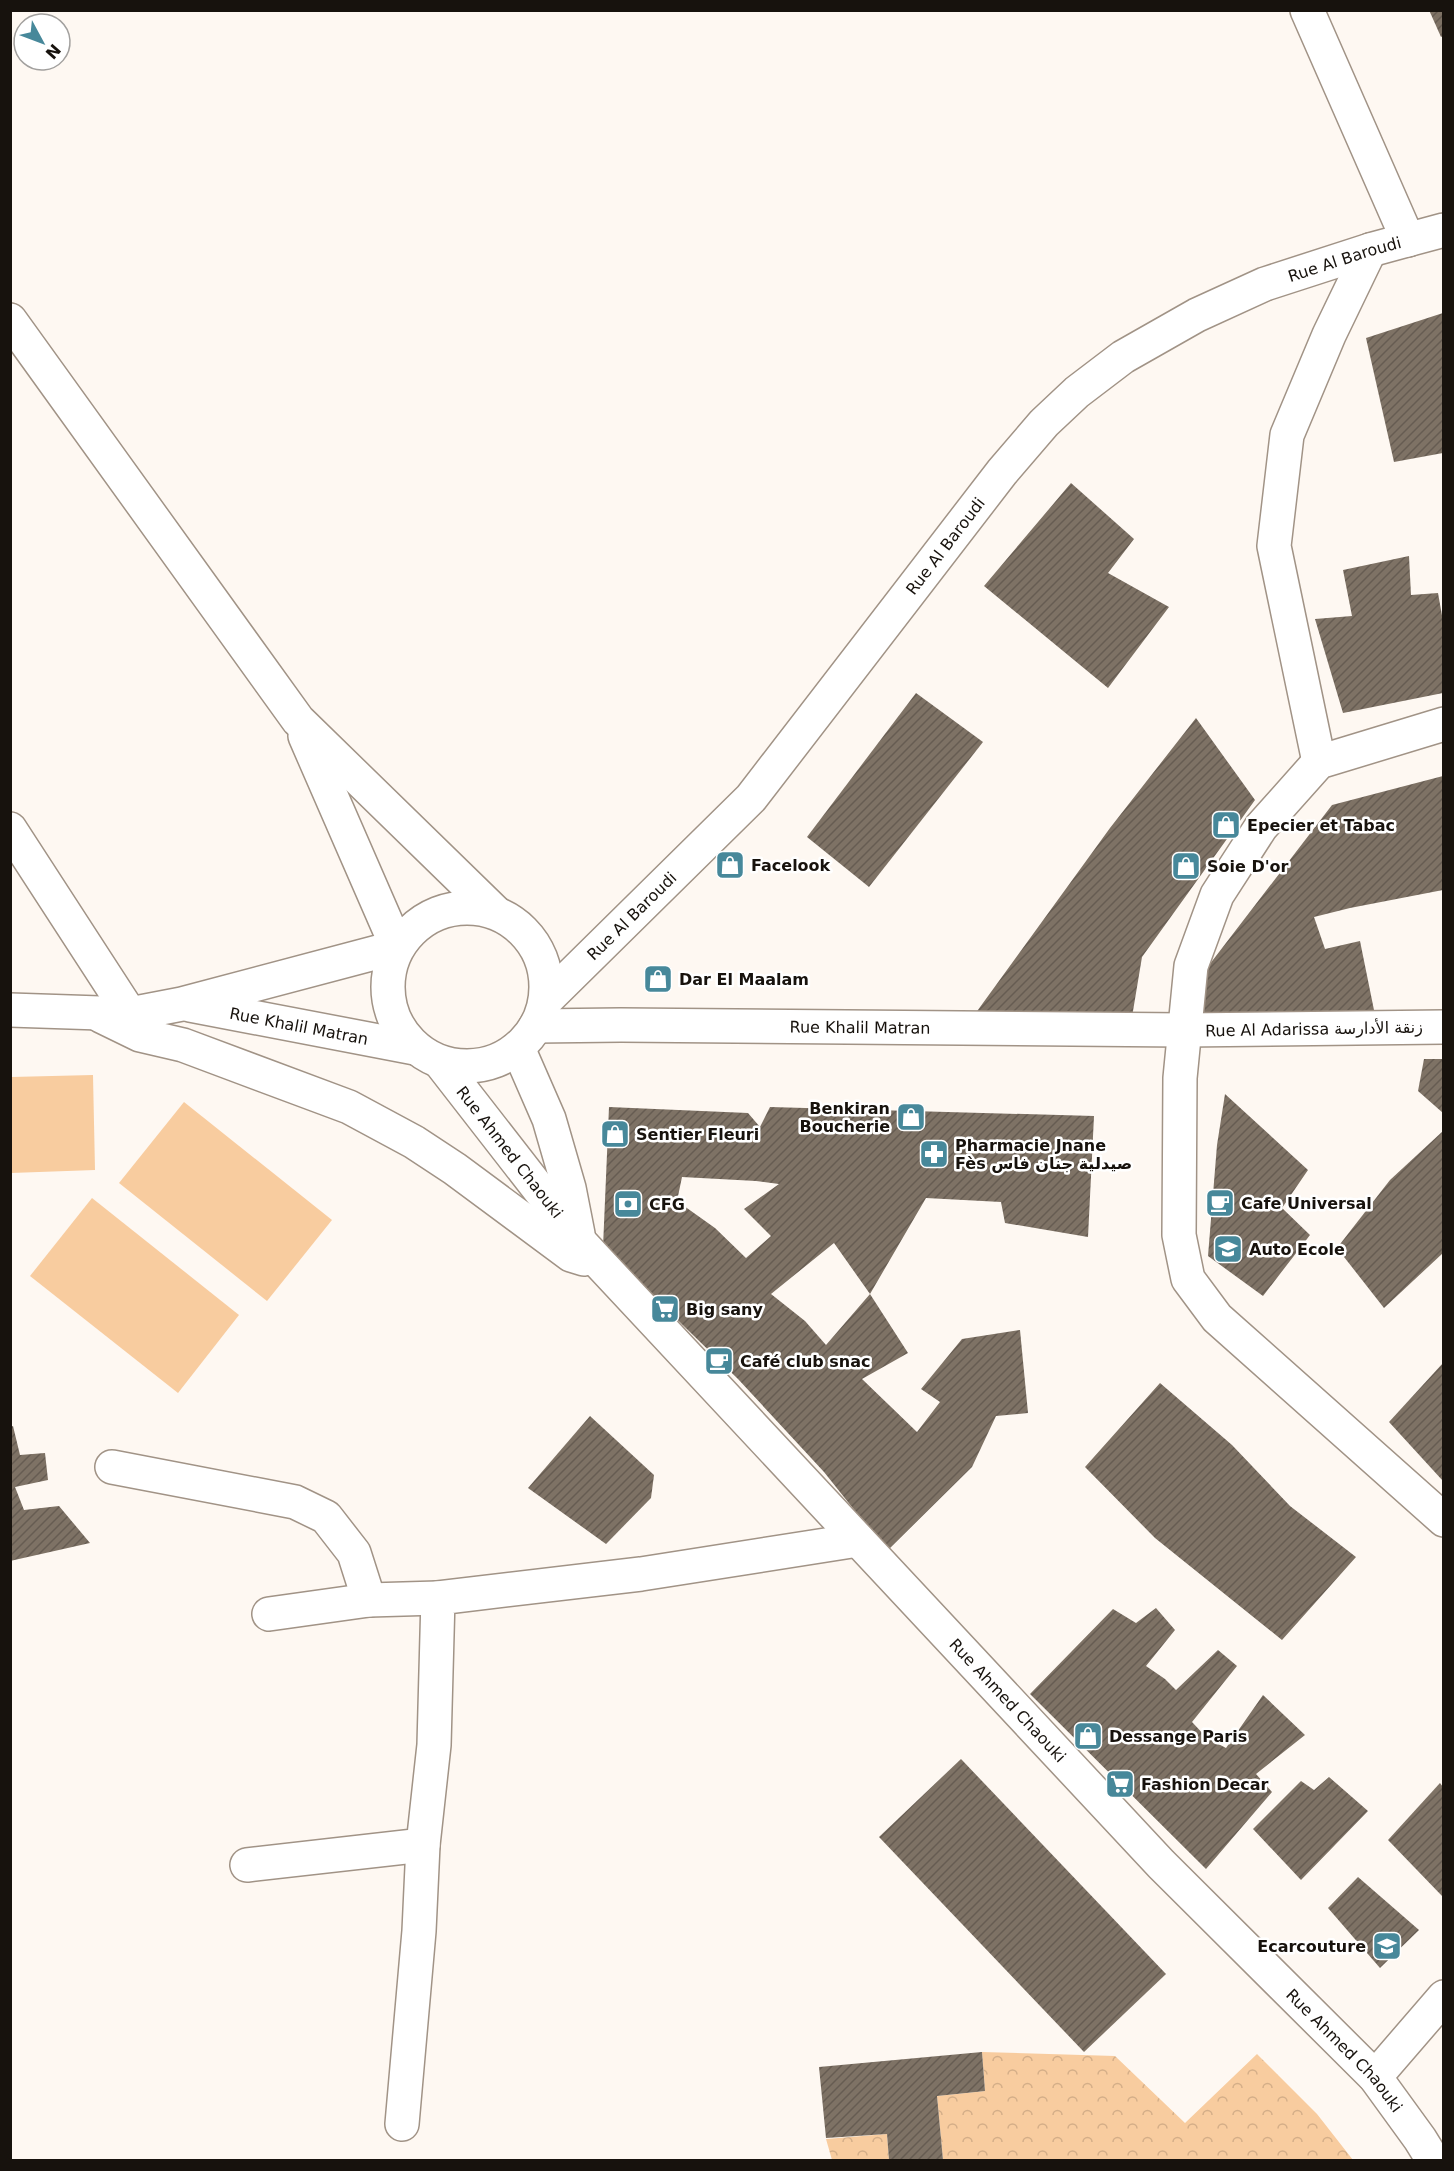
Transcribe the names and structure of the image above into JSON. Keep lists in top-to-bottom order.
{
  "streets": {
    "street": [
      "Rue Al Baroudi",
      "Rue Khalil Matran",
      "Rue Al Adarissa زنقة الأدارسة",
      "Rue Ahmed Chaouki"
    ]
  },
  "crossings": [
    ["Rue Al Baroudi", "Rue Khalil Matran"],
    ["Rue Al Baroudi", "Rue Ahmed Chaouki"],
    ["Rue Khalil Matran", "Rue Al Adarissa زنقة الأدارسة"],
    ["Rue Khalil Matran", "Rue Ahmed Chaouki"]
  ],
  "places": {
    "shop": [
      "Epecier et Tabac",
      "Facelook",
      "Soie D'or",
      "Dar El Maalam",
      "Benkiran Boucherie",
      "Sentier Fleuri",
      "Dessange Paris"
    ],
    "pharmacy": ["Pharmacie Jnane Fès صيدلية جنان فاس"],
    "cafe": ["Cafe Universal", "Café club snac"],
    "bank": ["CFG"],
    "school or university": ["Auto Ecole", "Ecarcouture"],
    "supermarket": ["Big sany", "Fashion Decar"]
  },
  "north": "bottom right"
}
